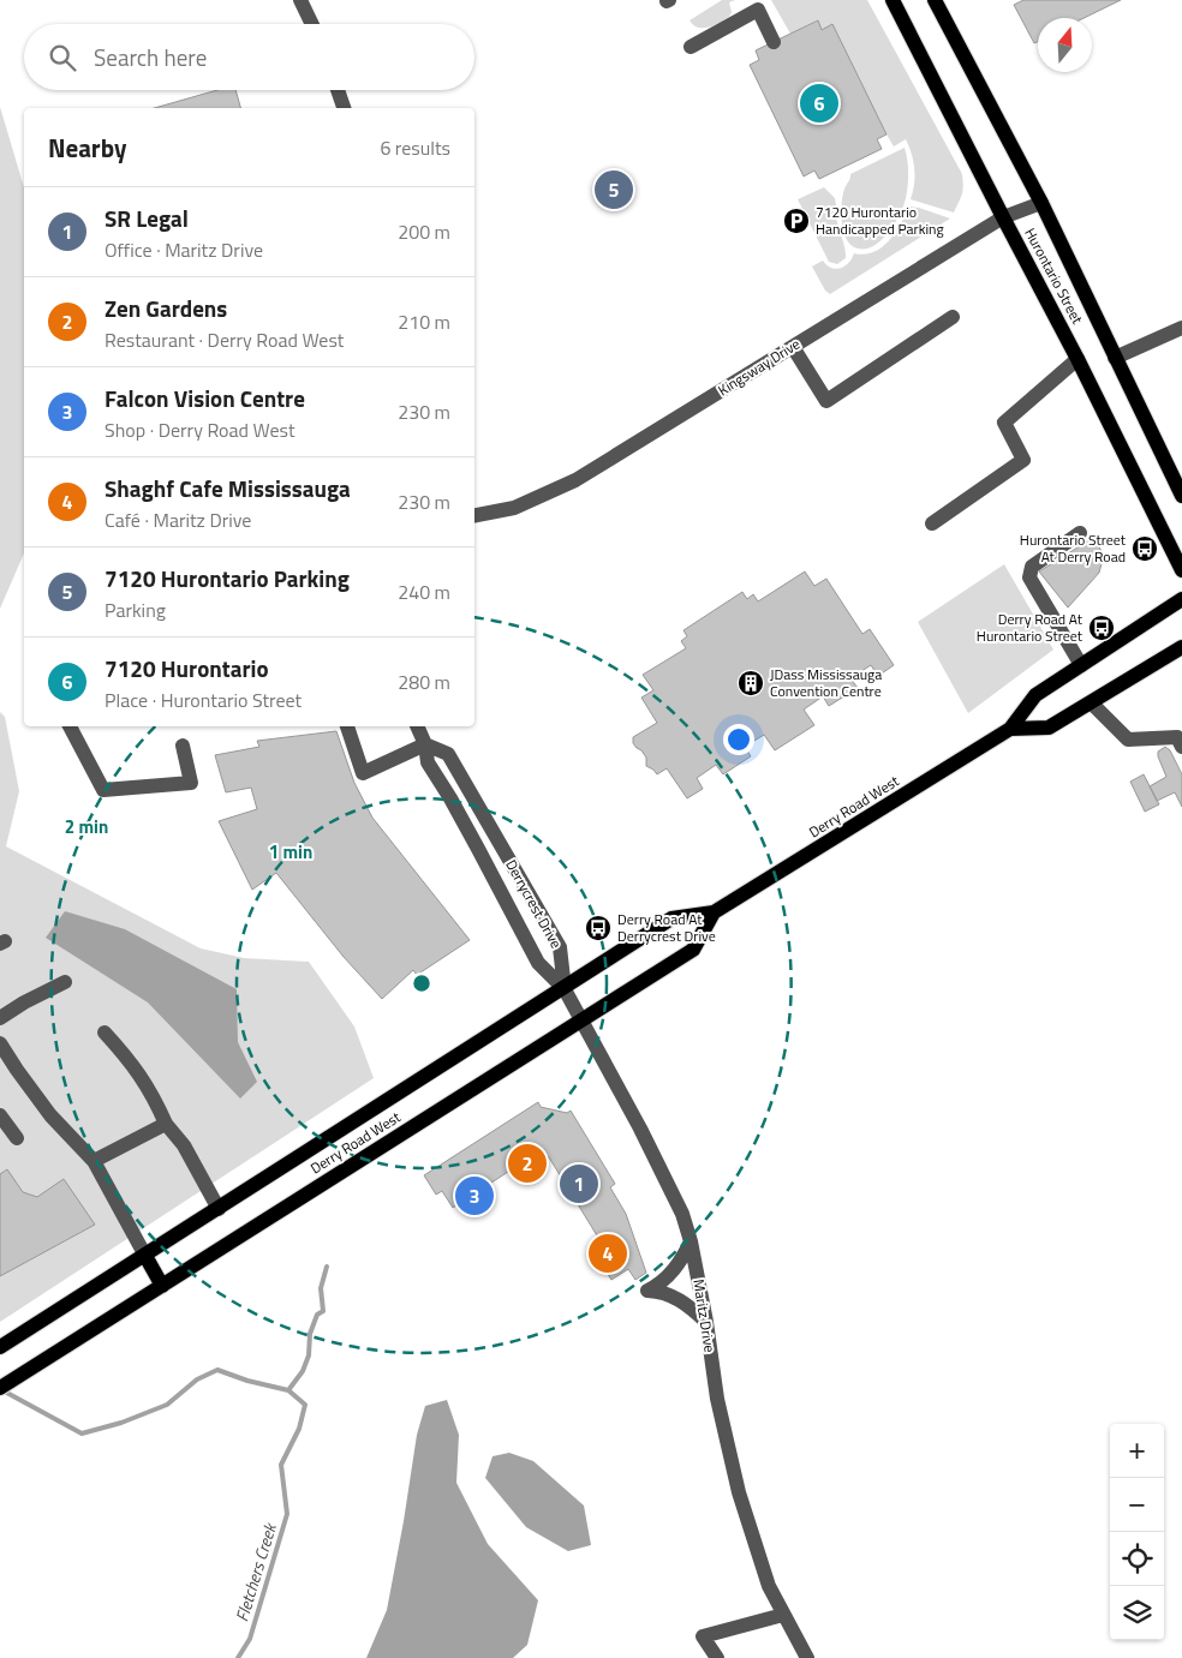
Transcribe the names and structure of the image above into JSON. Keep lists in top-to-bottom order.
{
  "streets": {
    "main road": ["Hurontario Street", "Derry Road West"],
    "street": ["Kingsway Drive", "Derrycrest Drive", "Maritz Drive"]
  },
  "crossings": [
    ["Hurontario Street", "Kingsway Drive"],
    ["Derry Road West", "Derrycrest Drive"],
    ["Derry Road West", "Maritz Drive"],
    ["Derrycrest Drive", "Maritz Drive"]
  ],
  "water": ["Fletchers Creek"],
  "places": {
    "parking": ["7120 Hurontario Handicapped Parking"],
    "bus stop": ["Hurontario Street At Derry Road", "Derry Road At Hurontario Street", "Derry Road At Derrycrest Drive"],
    "building": ["JDass Mississauga Convention Centre"]
  },
  "north": "top",
  "page": {
    "search": "Search here",
    "pins": [
      "6",
      "5",
      "2",
      "1",
      "3",
      "4"
    ],
    "heading": ["Nearby", "6 results"],
    "list": [
      {
        "mark": "1",
        "name": "SR Legal",
        "note": "Office · Maritz Drive",
        "value": "200 m"
      },
      {
        "mark": "2",
        "name": "Zen Gardens",
        "note": "Restaurant · Derry Road West",
        "value": "210 m"
      },
      {
        "mark": "3",
        "name": "Falcon Vision Centre",
        "note": "Shop · Derry Road West",
        "value": "230 m"
      },
      {
        "mark": "4",
        "name": "Shaghf Cafe Mississauga",
        "note": "Café · Maritz Drive",
        "value": "230 m"
      },
      {
        "mark": "5",
        "name": "7120 Hurontario Parking",
        "note": "Parking",
        "value": "240 m"
      },
      {
        "mark": "6",
        "name": "7120 Hurontario",
        "note": "Place · Hurontario Street",
        "value": "280 m"
      }
    ],
    "map_buttons": ["+", "−"]
  },
  "rings": ["2 min", "1 min"]
}
